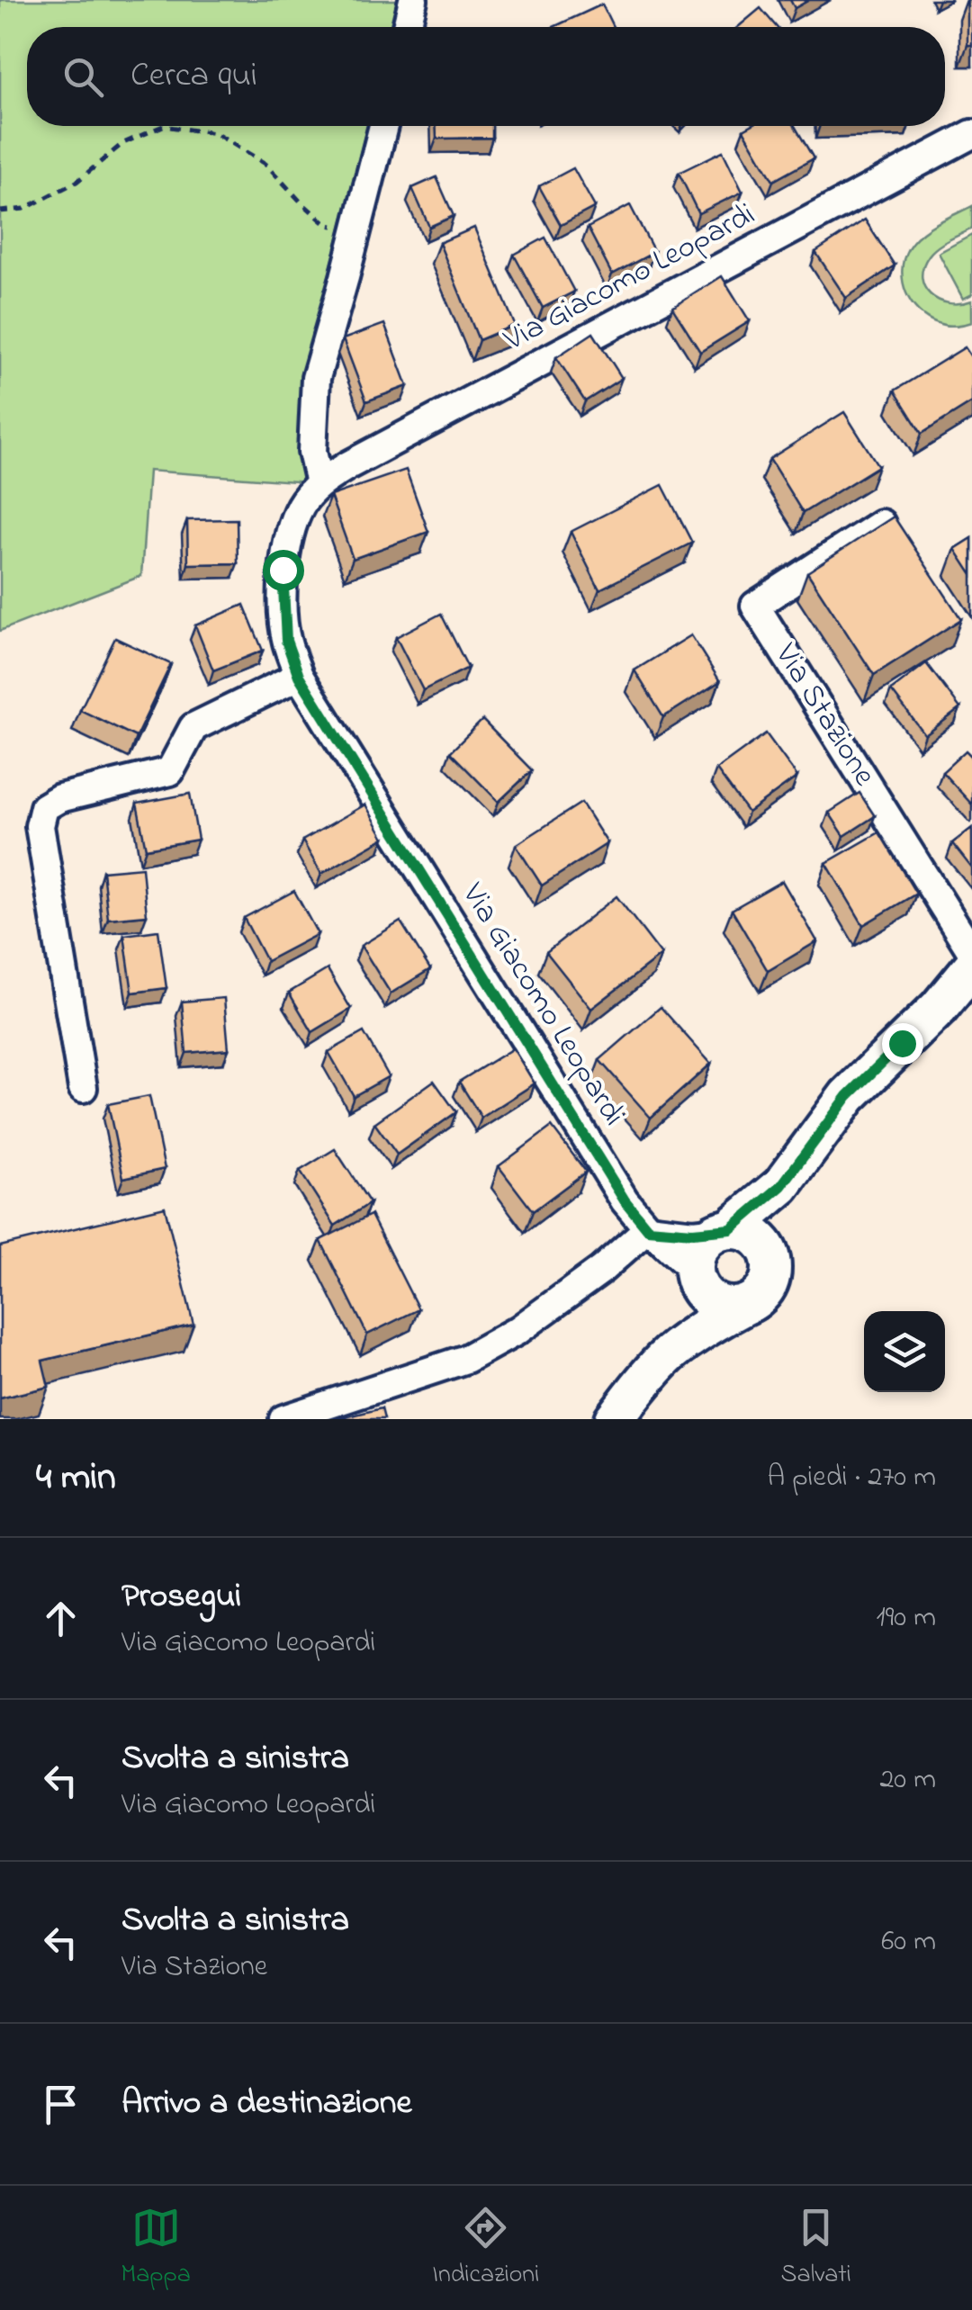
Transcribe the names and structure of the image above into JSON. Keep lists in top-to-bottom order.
{
  "streets": {
    "street": ["Via Giacomo Leopardi", "Via Stazione"]
  },
  "page": {
    "search": "Cerca qui",
    "heading": ["4 min", "A piedi · 270 m"],
    "list": [
      ["Prosegui", "Via Giacomo Leopardi", "190 m"],
      ["Svolta a sinistra", "Via Giacomo Leopardi", "20 m"],
      ["Svolta a sinistra", "Via Stazione", "60 m"],
      "Arrivo a destinazione"
    ],
    "nav": ["Mappa", "Indicazioni", "Salvati"]
  }
}
